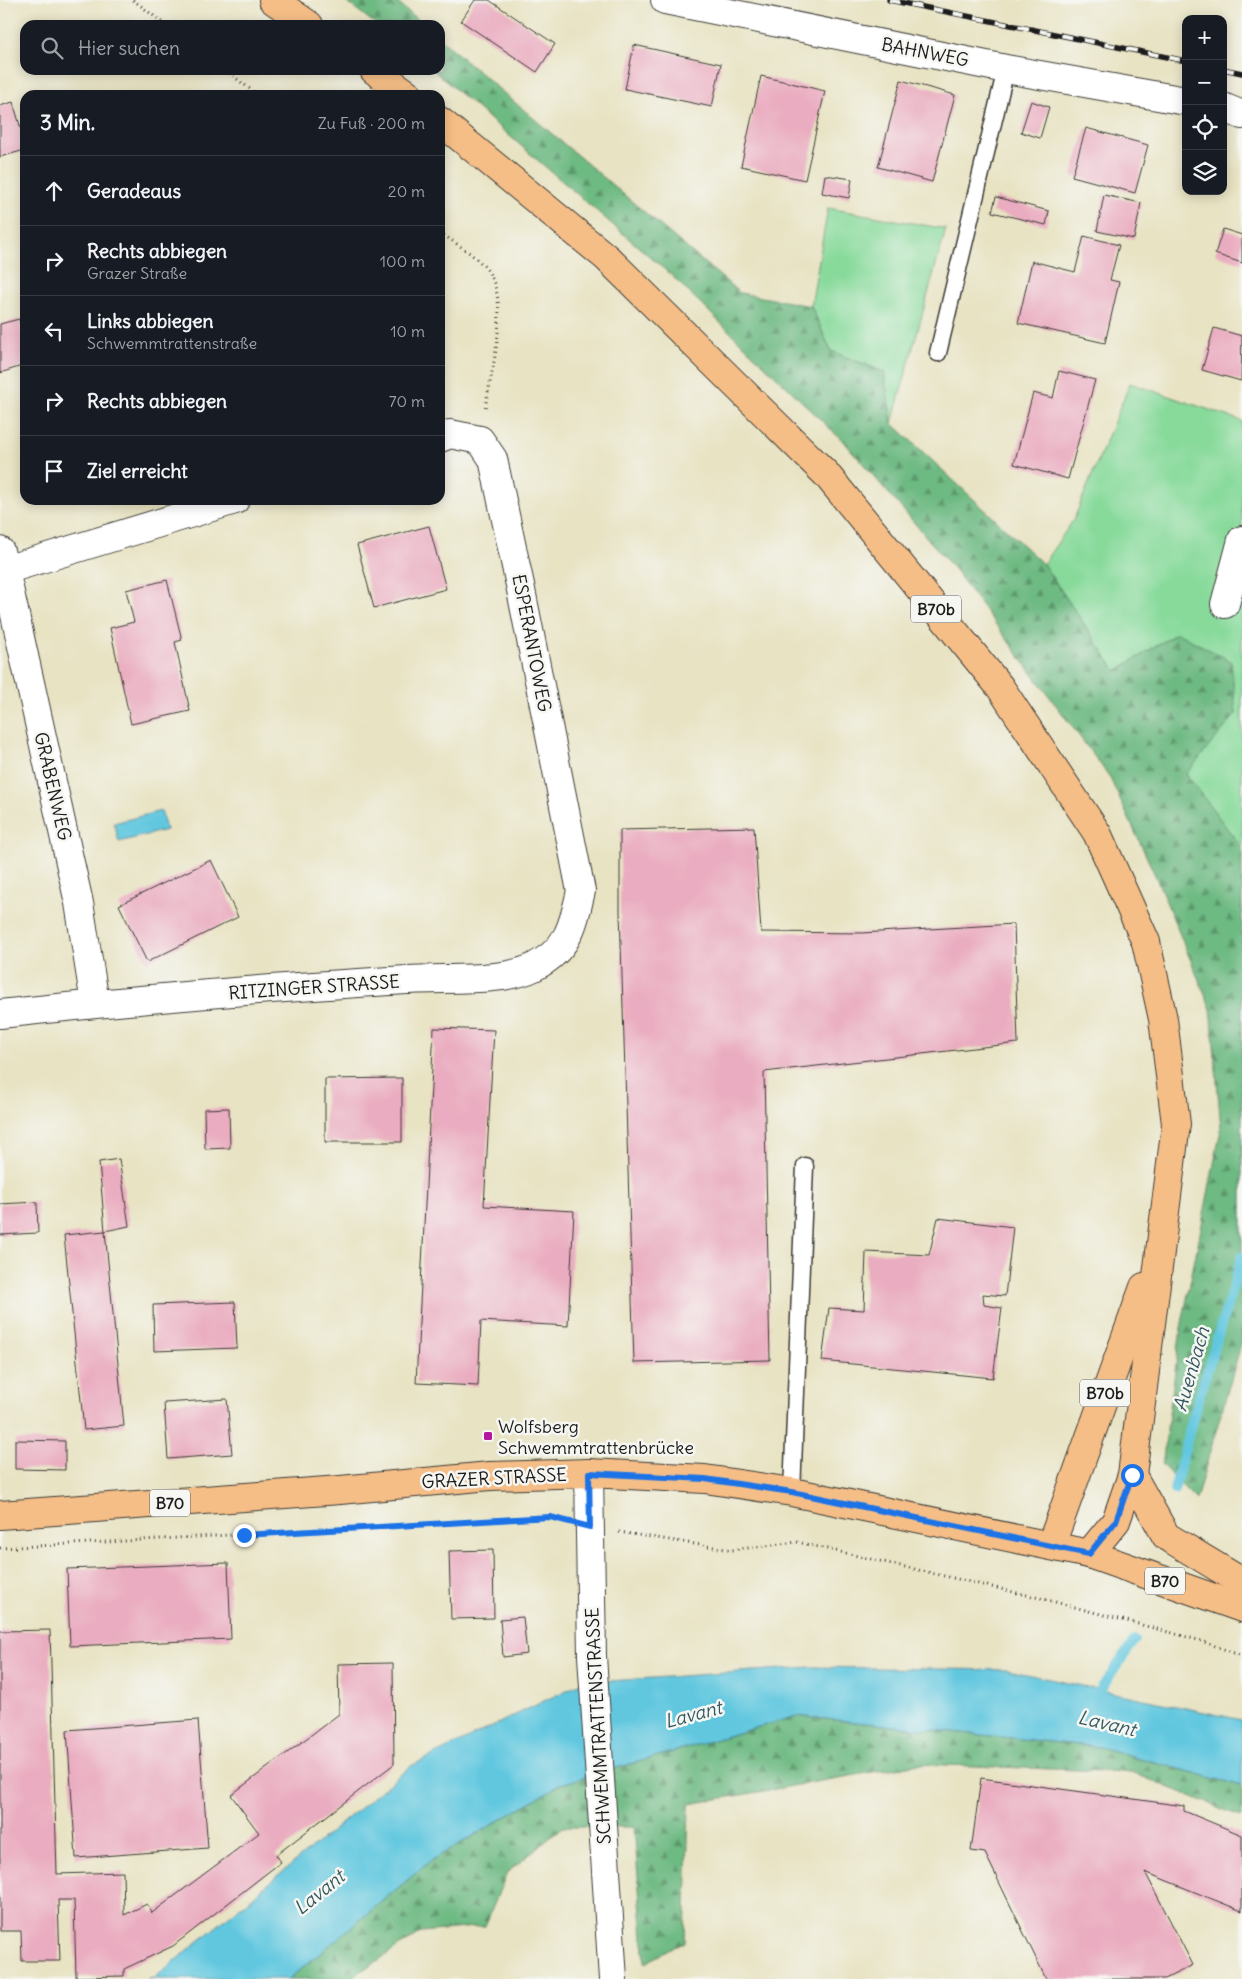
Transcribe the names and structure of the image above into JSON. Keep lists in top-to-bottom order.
{
  "streets": {
    "main road": ["B70b", "GRAZER STRASSE", "B70"],
    "street": [
      "BAHNWEG",
      "ESPERANTOWEG",
      "GRABENWEG",
      "RITZINGER STRASSE",
      "SCHWEMMTRATTENSTRASSE"
    ]
  },
  "crossings": [
    ["B70b", "GRAZER STRASSE"],
    ["ESPERANTOWEG", "RITZINGER STRASSE"],
    ["GRABENWEG", "RITZINGER STRASSE"],
    ["GRAZER STRASSE", "SCHWEMMTRATTENSTRASSE"]
  ],
  "water": ["Auenbach", "Lavant"],
  "places": {
    "transit": ["Wolfsberg Schwemmtrattenbrücke"]
  },
  "page": {
    "map_buttons": ["+", "−"],
    "search": "Hier suchen",
    "heading": ["3 Min.", "Zu Fuß · 200 m"],
    "list": [
      ["Geradeaus", "20 m"],
      ["Rechts abbiegen", "Grazer Straße", "100 m"],
      ["Links abbiegen", "Schwemmtrattenstraße", "10 m"],
      ["Rechts abbiegen", "70 m"],
      "Ziel erreicht"
    ]
  }
}
